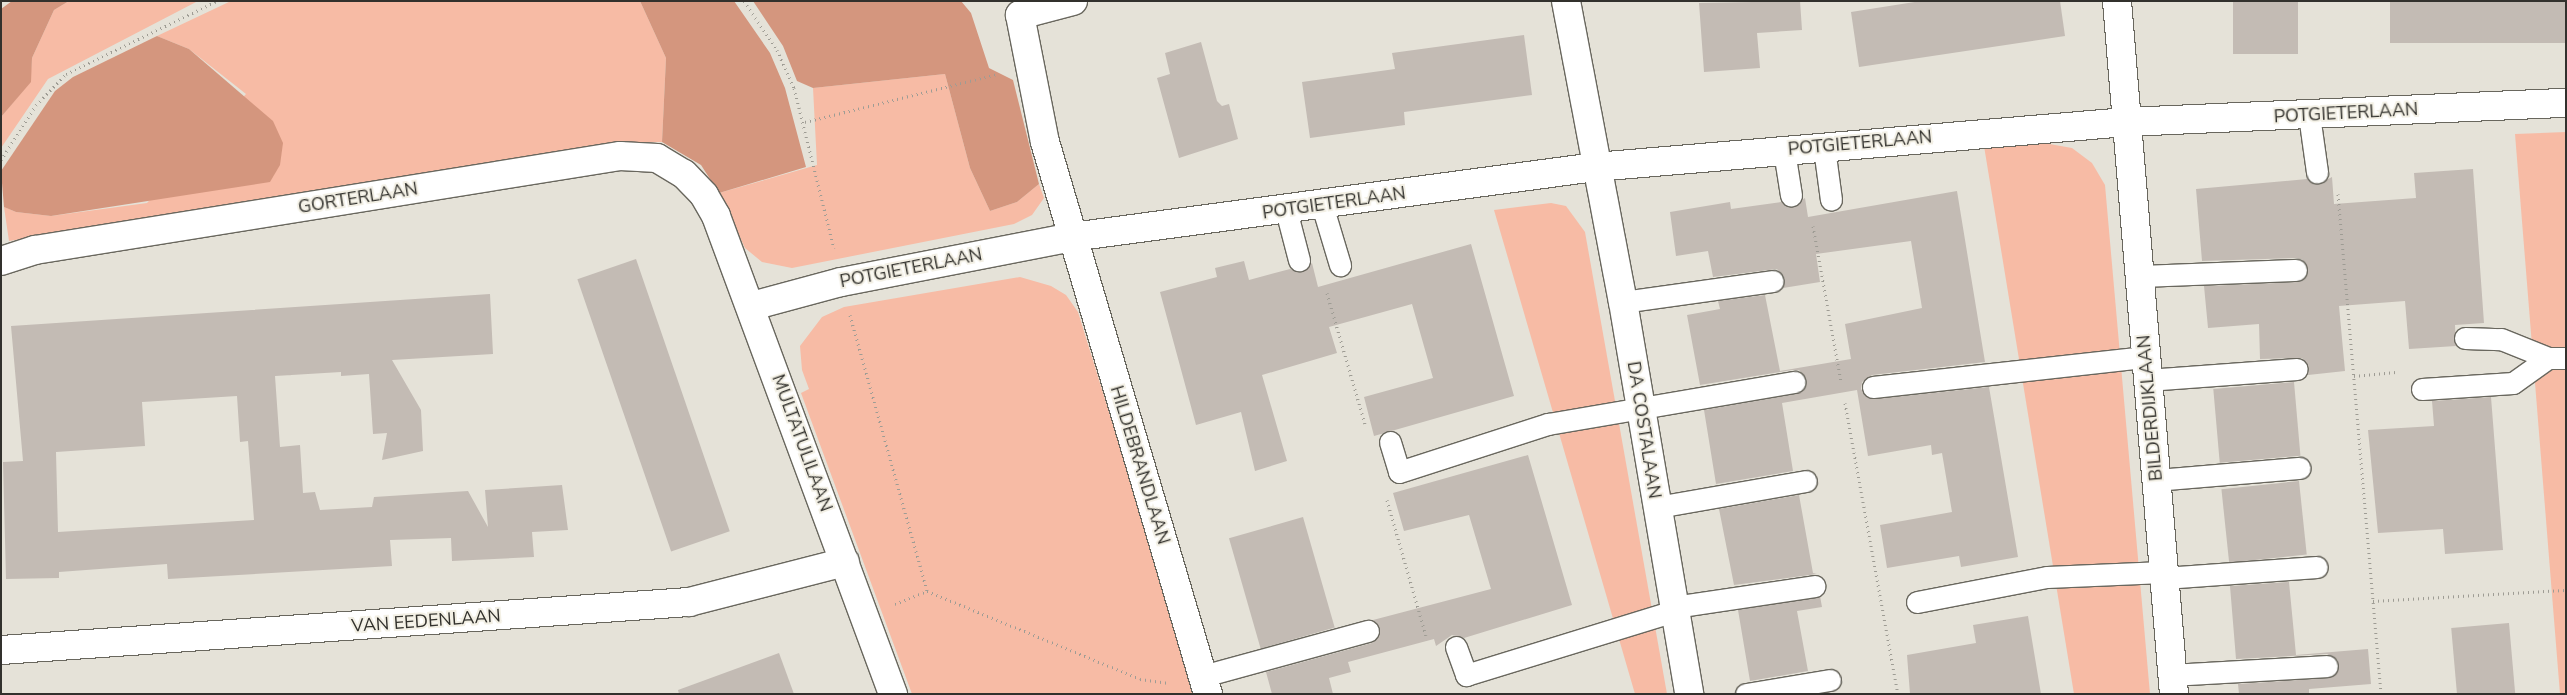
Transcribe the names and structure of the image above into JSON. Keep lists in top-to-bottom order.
{
  "streets": {
    "street": [
      "POTGIETERLAAN",
      "GORTERLAAN",
      "BILDERDIJKLAAN",
      "DA COSTALAAN",
      "MULTATULILAAN",
      "HILDEBRANDLAAN",
      "VAN EEDENLAAN"
    ]
  },
  "crossings": [
    ["POTGIETERLAAN", "BILDERDIJKLAAN"],
    ["POTGIETERLAAN", "DA COSTALAAN"],
    ["POTGIETERLAAN", "MULTATULILAAN"],
    ["POTGIETERLAAN", "HILDEBRANDLAAN"],
    ["GORTERLAAN", "MULTATULILAAN"],
    ["MULTATULILAAN", "VAN EEDENLAAN"]
  ]
}
